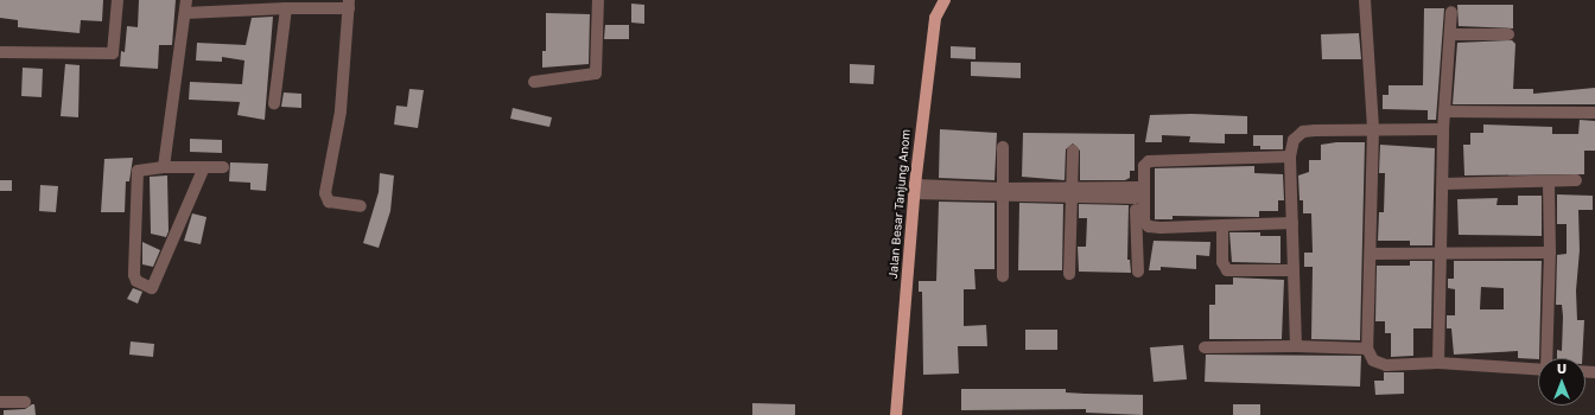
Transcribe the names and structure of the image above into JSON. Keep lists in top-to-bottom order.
{
  "streets": {
    "main road": ["Jalan Besar Tanjung Anom"]
  },
  "north": "top"
}
